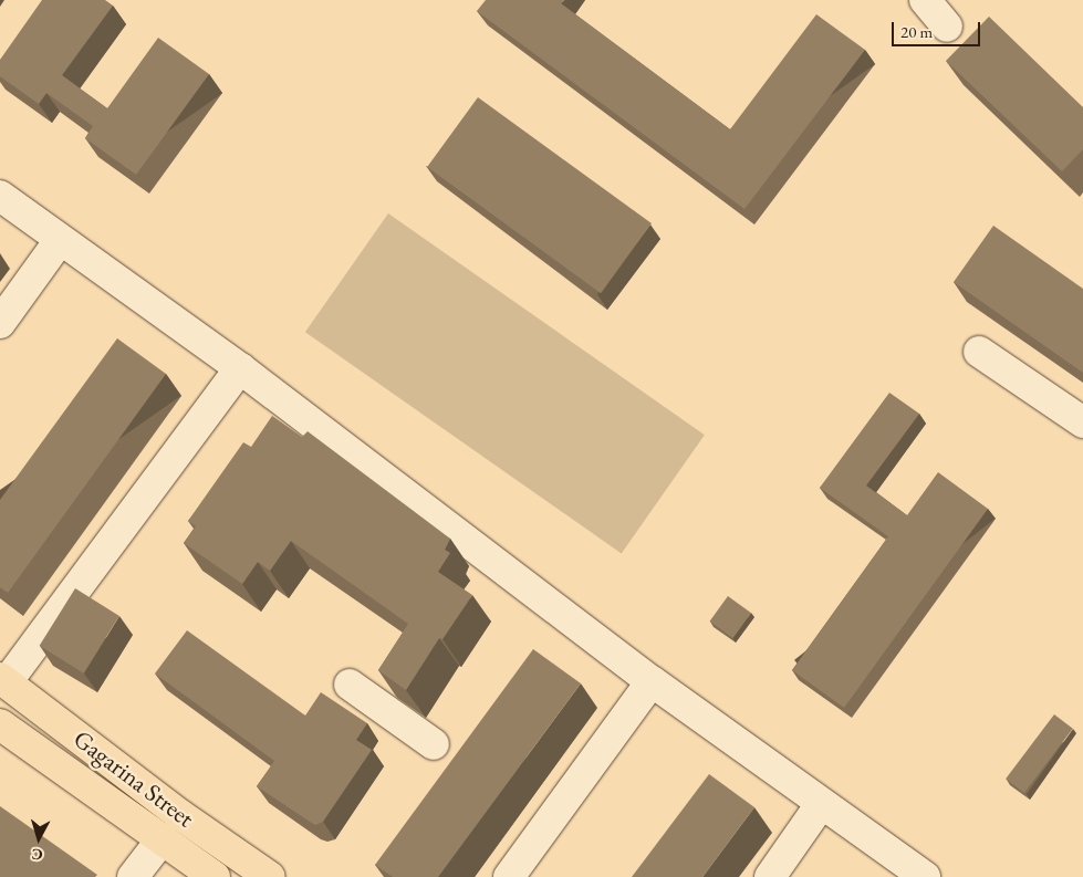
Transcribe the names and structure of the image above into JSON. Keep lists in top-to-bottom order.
{
  "streets": {
    "main road": ["Gagarina Street"]
  },
  "scale_bar": "20 m",
  "north": "bottom"
}
